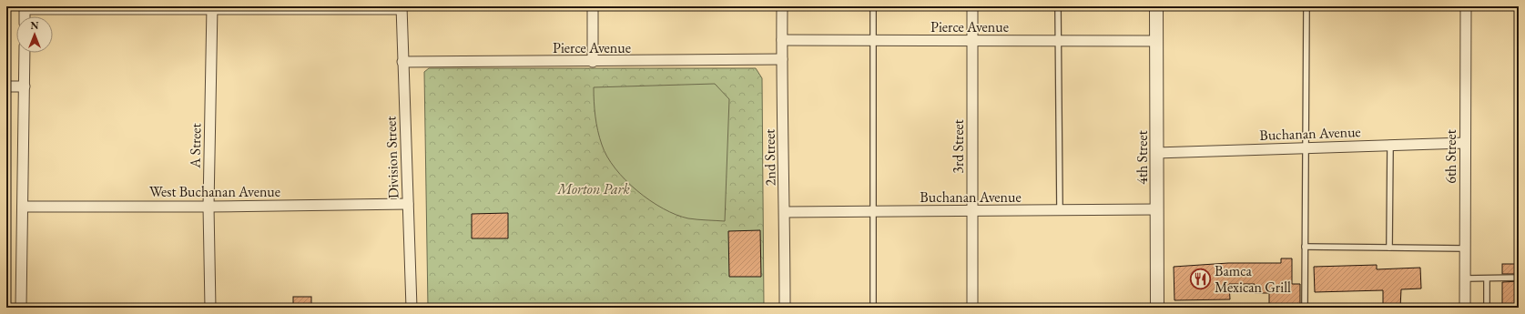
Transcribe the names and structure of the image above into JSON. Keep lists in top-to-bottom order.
{
  "streets": {
    "street": [
      "Pierce Avenue",
      "Buchanan Avenue",
      "A Street",
      "3rd Street",
      "6th Street",
      "Division Street",
      "2nd Street",
      "4th Street",
      "West Buchanan Avenue"
    ]
  },
  "crossings": [
    ["Pierce Avenue", "3rd Street"],
    ["Pierce Avenue", "Division Street"],
    ["Pierce Avenue", "2nd Street"],
    ["Pierce Avenue", "4th Street"],
    ["Buchanan Avenue", "3rd Street"],
    ["Buchanan Avenue", "6th Street"],
    ["Buchanan Avenue", "2nd Street"],
    ["Buchanan Avenue", "4th Street"],
    ["A Street", "West Buchanan Avenue"],
    ["Division Street", "West Buchanan Avenue"]
  ],
  "parks": ["Morton Park"],
  "places": {
    "restaurant": ["Bamca Mexican Grill"]
  },
  "north": "top"
}
